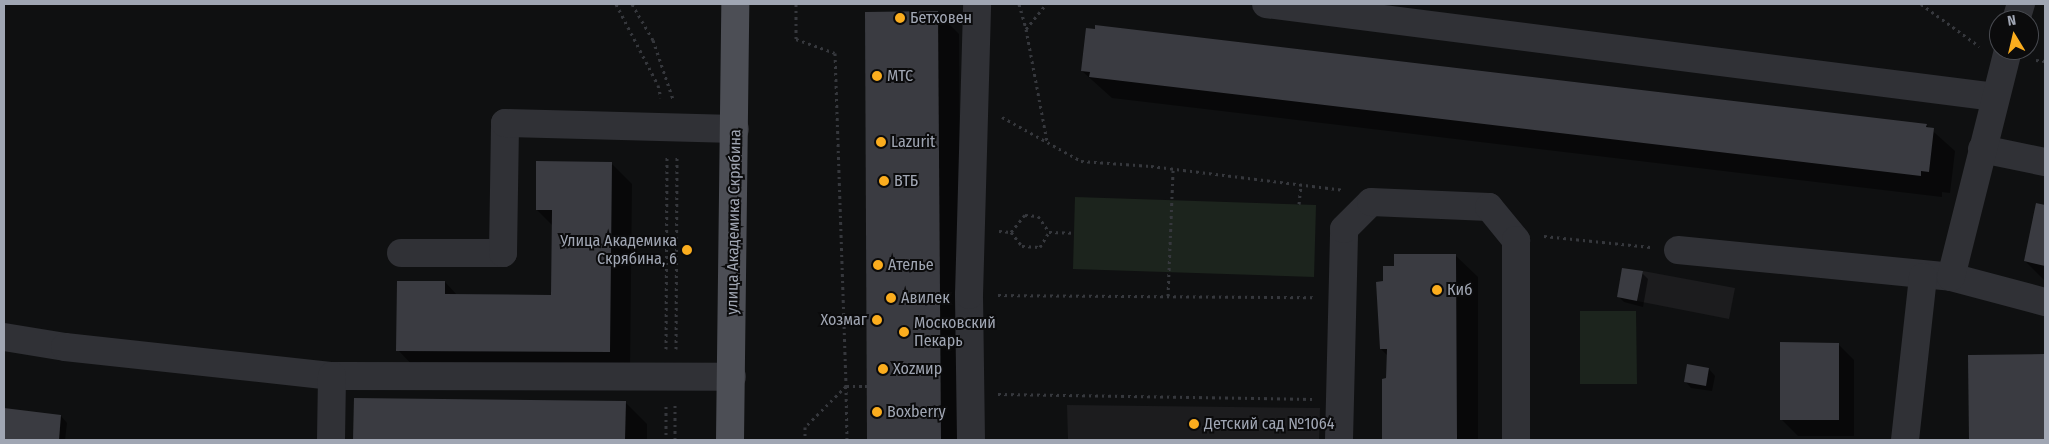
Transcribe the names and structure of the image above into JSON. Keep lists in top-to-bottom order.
{
  "streets": {
    "main road": ["улица Академика Скрябина"]
  },
  "places": [
    "Бетховен",
    "МТС",
    "Lazurit",
    "ВТБ",
    "Улица Академика Скрябина, 6",
    "Ателье",
    "Киб",
    "Авилек",
    "Хозмаг",
    "Московский Пекарь",
    "Хоzмир",
    "Boxberry",
    "Детский сад №1064"
  ],
  "north": "top"
}
